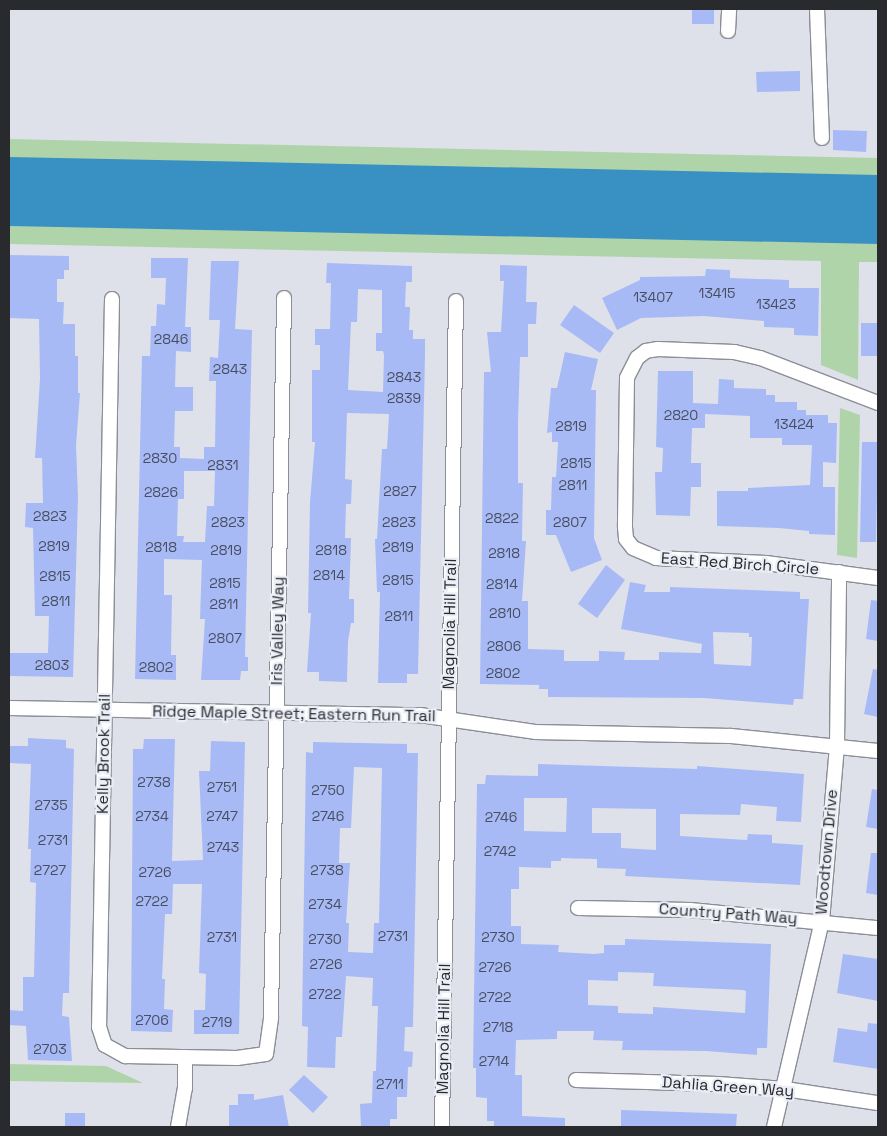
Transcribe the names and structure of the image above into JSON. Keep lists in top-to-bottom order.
{
  "streets": {
    "street": [
      "East Red Birch Circle",
      "Magnolia Hill Trail",
      "Iris Valley Way",
      "Ridge Maple Street; Eastern Run Trail",
      "Kelly Brook Trail",
      "Woodtown Drive",
      "Country Path Way",
      "Dahlia Green Way"
    ]
  },
  "crossings": [
    ["East Red Birch Circle", "Woodtown Drive"],
    ["Magnolia Hill Trail", "Ridge Maple Street; Eastern Run Trail"],
    ["Iris Valley Way", "Ridge Maple Street; Eastern Run Trail"],
    ["Iris Valley Way", "Kelly Brook Trail"],
    ["Ridge Maple Street; Eastern Run Trail", "Kelly Brook Trail"],
    ["Ridge Maple Street; Eastern Run Trail", "Woodtown Drive"],
    ["Woodtown Drive", "Country Path Way"],
    ["Woodtown Drive", "Dahlia Green Way"]
  ],
  "house_numbers": [
    "13415",
    "13407",
    "13423",
    "2846",
    "2843",
    "2843",
    "2839",
    "2820",
    "13424",
    "2819",
    "2830",
    "2815",
    "2831",
    "2811",
    "2827",
    "2826",
    "2823",
    "2822",
    "2823",
    "2823",
    "2807",
    "2819",
    "2818",
    "2819",
    "2819",
    "2818",
    "2818",
    "2814",
    "2815",
    "2815",
    "2815",
    "2814",
    "2811",
    "2811",
    "2810",
    "2811",
    "2807",
    "2806",
    "2803",
    "2802",
    "2802",
    "2738",
    "2751",
    "2750",
    "2735",
    "2734",
    "2747",
    "2746",
    "2746",
    "2731",
    "2743",
    "2742",
    "2727",
    "2738",
    "2726",
    "2722",
    "2734",
    "2731",
    "2731",
    "2730",
    "2730",
    "2726",
    "2726",
    "2722",
    "2722",
    "2706",
    "2719",
    "2718",
    "2703",
    "2714",
    "2711"
  ]
}
